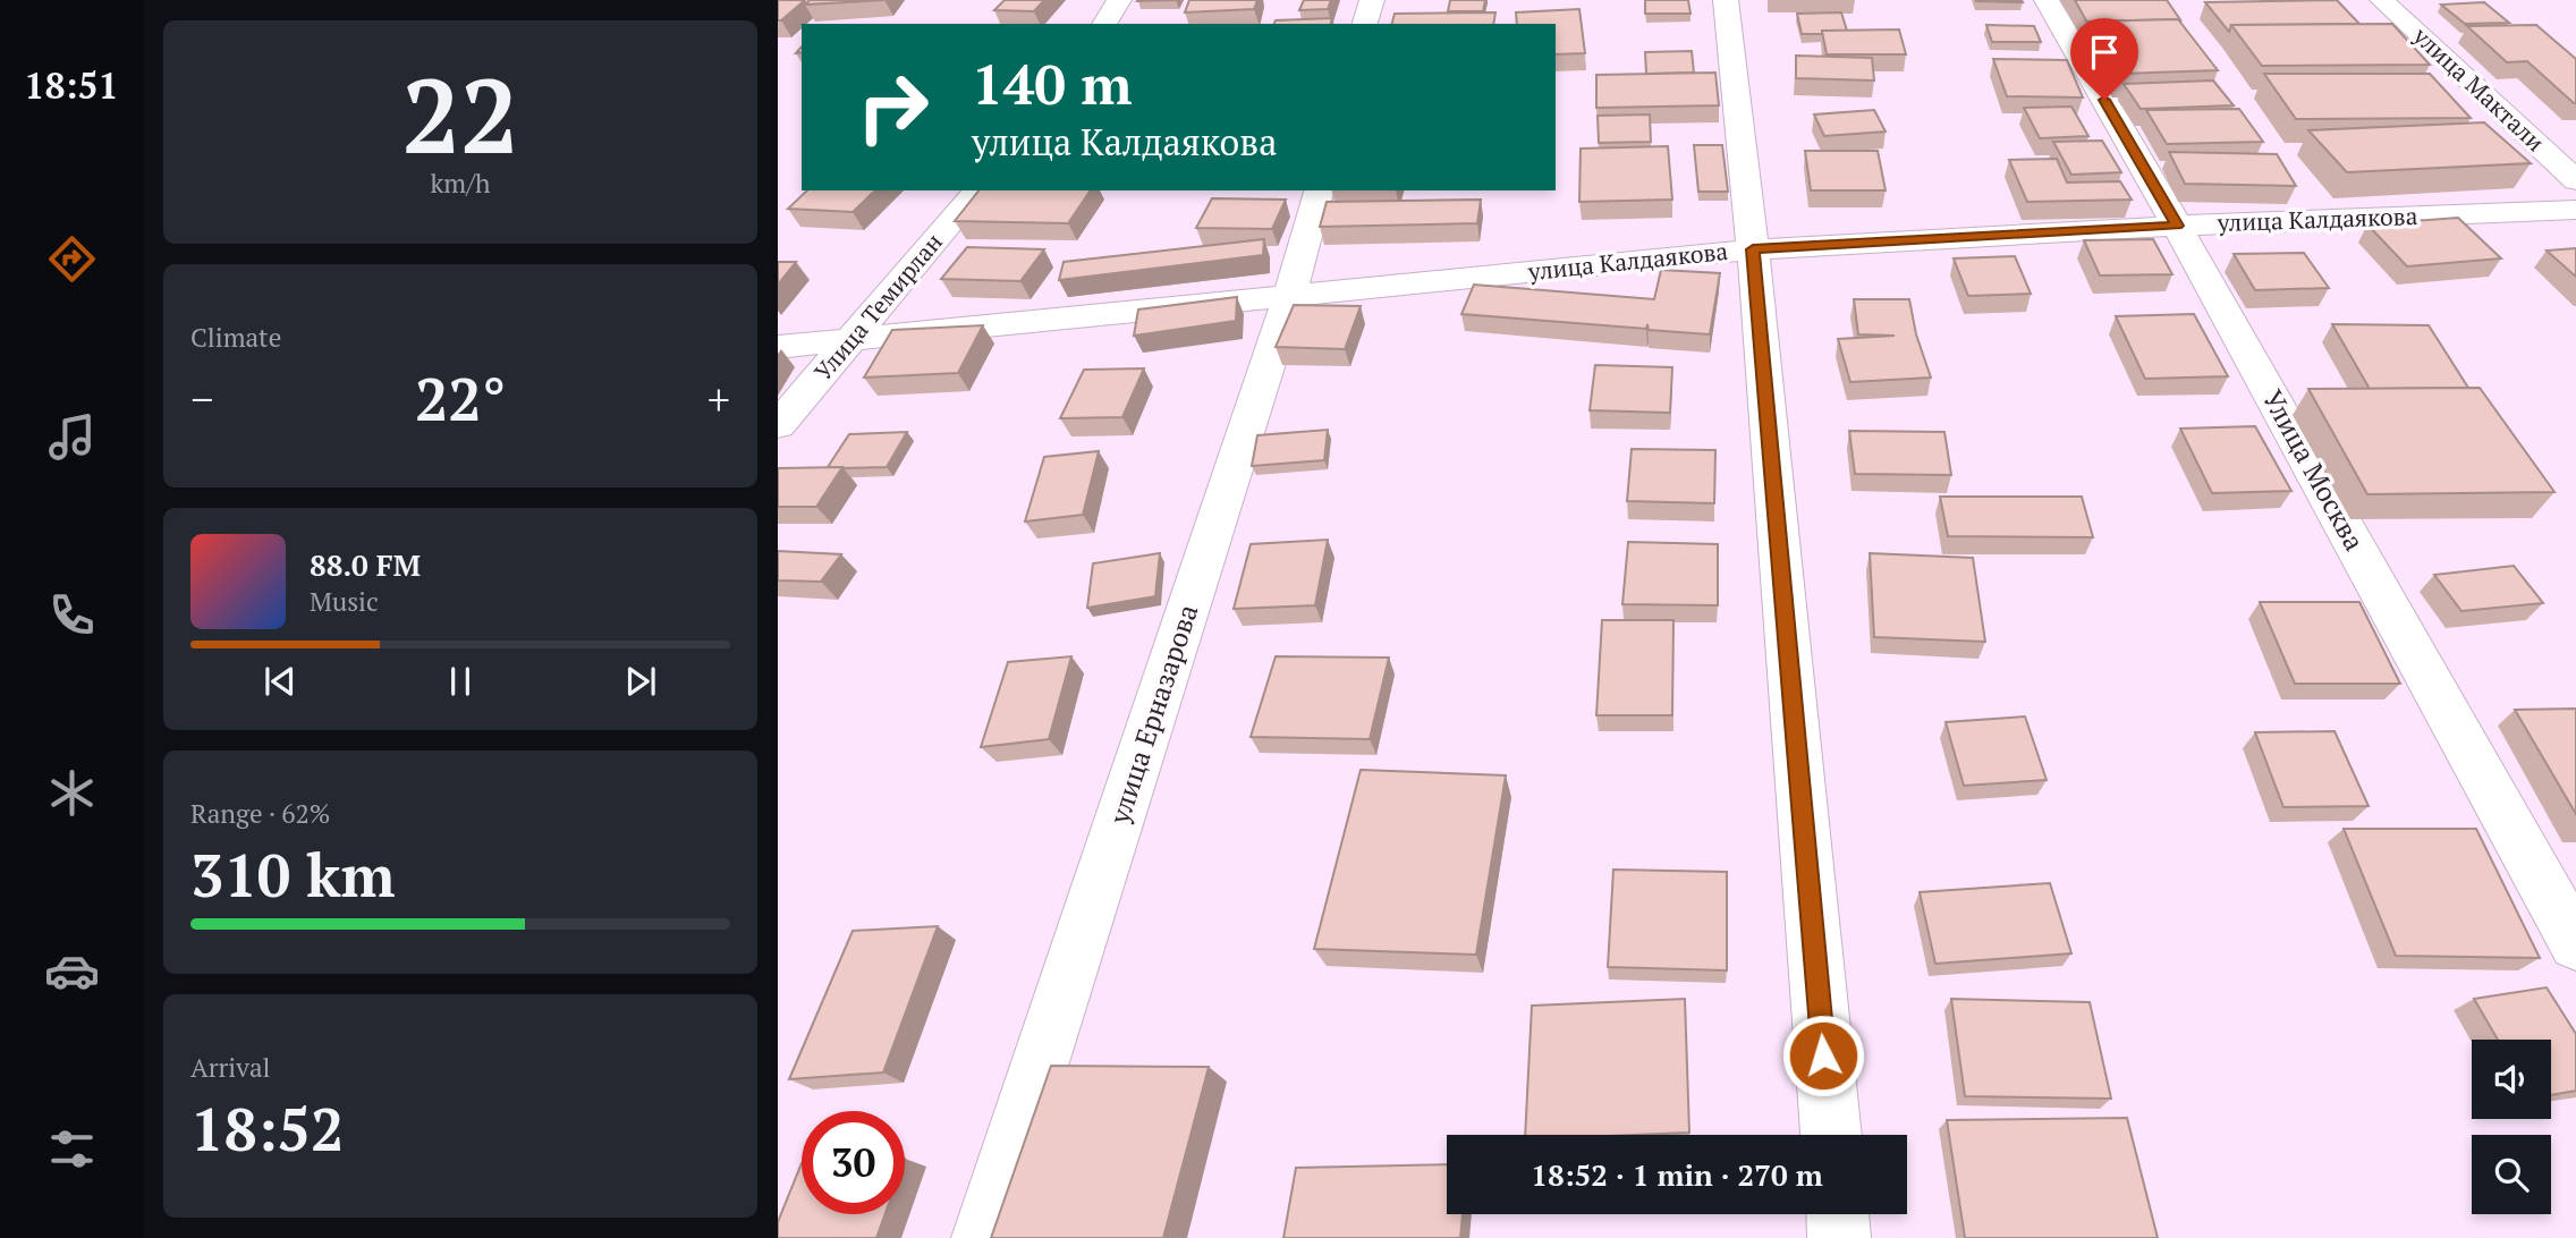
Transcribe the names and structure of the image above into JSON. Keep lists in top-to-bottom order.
{
  "streets": {
    "street": [
      "улица Мактали",
      "улица Калдаякова",
      "Улица Темирлан",
      "Улица Москва",
      "улица Ерназарова"
    ]
  },
  "crossings": [
    ["улица Калдаякова", "Улица Темирлан"],
    ["улица Калдаякова", "Улица Москва"],
    ["улица Калдаякова", "улица Ерназарова"]
  ],
  "page": {
    "tabs": "18:51",
    "tile": [
      ["22", "km/h"],
      "Climate",
      ["Range · 62%", "310 km"],
      ["Arrival", "18:52"]
    ],
    "turn": ["140 m", "улица Калдаякова"],
    "heat": ["−", "22°", "+"],
    "song": ["88.0 FM", "Music"],
    "limit": "30",
    "trip": "18:52 · 1 min · 270 m"
  }
}
